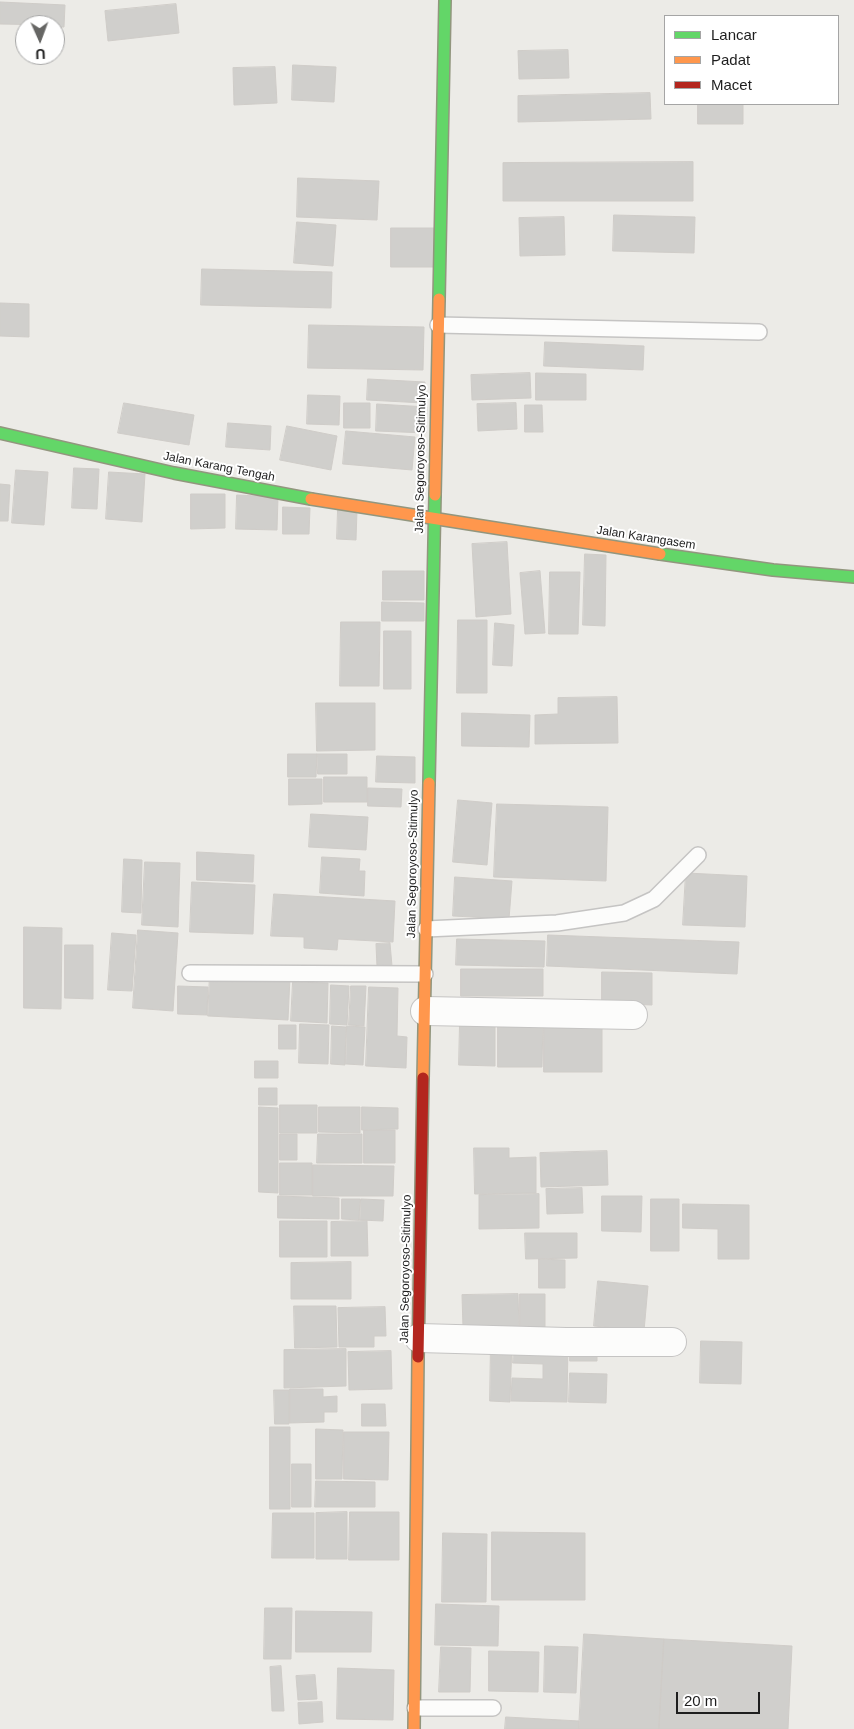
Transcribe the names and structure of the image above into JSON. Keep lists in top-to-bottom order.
{
  "streets": {
    "main road": ["Jalan Segoroyoso-Sitimulyo", "Jalan Karang Tengah", "Jalan Karangasem"]
  },
  "crossings": [
    ["Jalan Segoroyoso-Sitimulyo", "Jalan Karang Tengah"],
    ["Jalan Segoroyoso-Sitimulyo", "Jalan Karangasem"],
    ["Jalan Karang Tengah", "Jalan Karangasem"]
  ],
  "legend": ["Lancar", "Padat", "Macet"],
  "scale_bar": "20 m",
  "north": "bottom"
}
